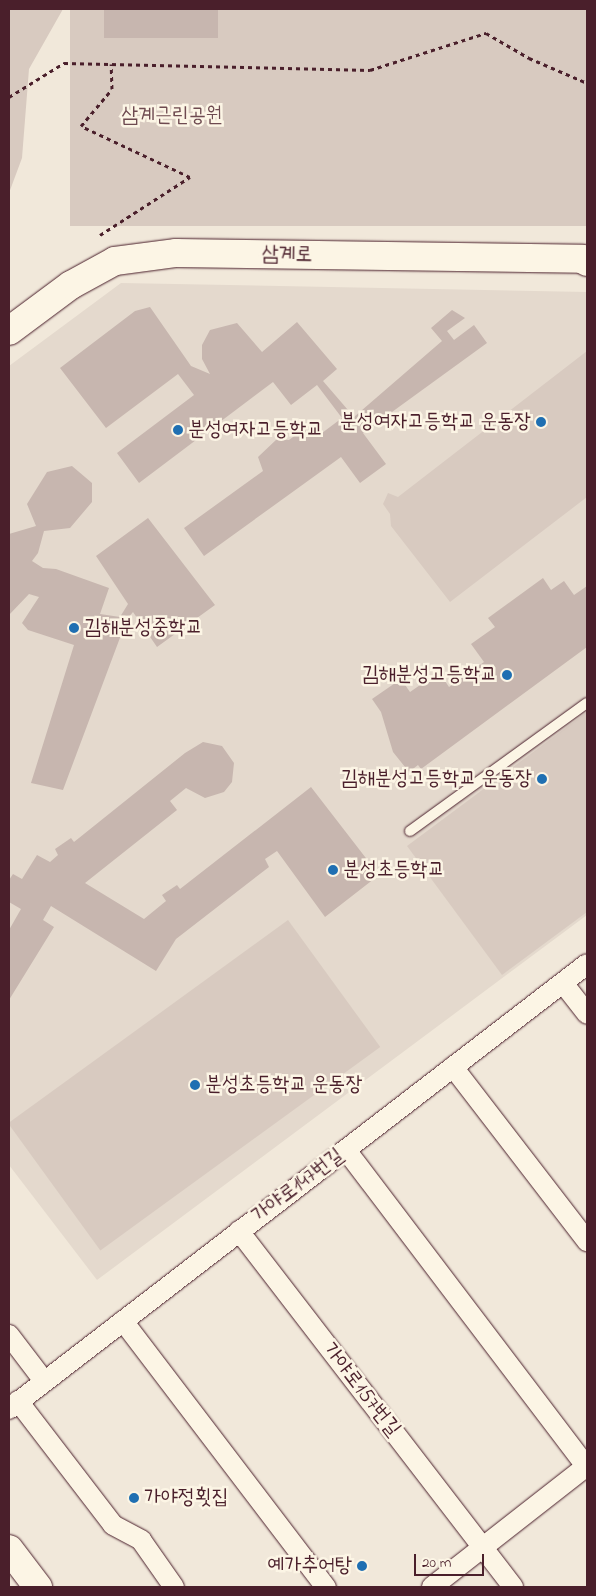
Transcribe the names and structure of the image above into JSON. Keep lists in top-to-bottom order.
{
  "streets": {
    "street": ["삼계로", "가야로147번길", "가야로157번길"]
  },
  "crossings": [
    ["가야로147번길", "가야로157번길"]
  ],
  "parks": ["삼계근린공원"],
  "places": [
    "분성여자고등학교 운동장",
    "분성여자고등학교",
    "김해분성중학교",
    "김해분성고등학교",
    "김해분성고등학교 운동장",
    "분성초등학교",
    "분성초등학교 운동장",
    "가야정횟집",
    "예가추어탕"
  ],
  "scale_bar": "20 m"
}
